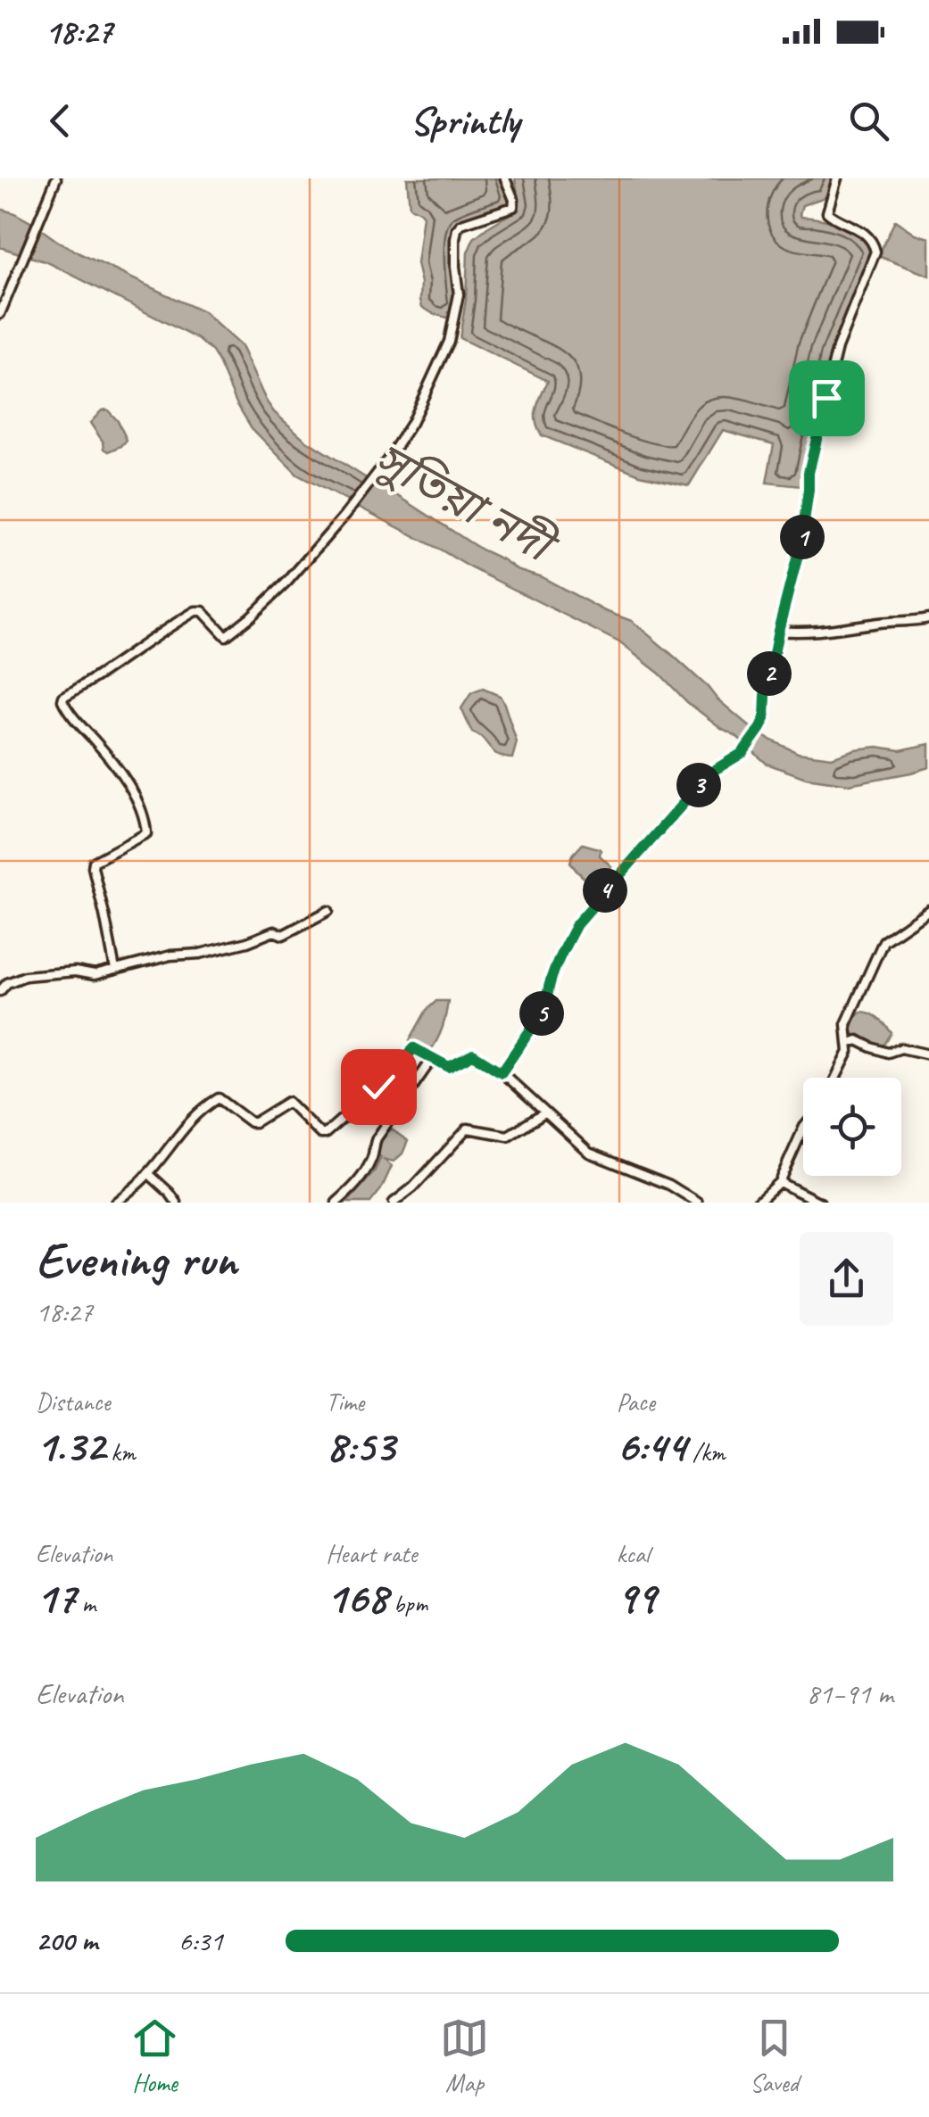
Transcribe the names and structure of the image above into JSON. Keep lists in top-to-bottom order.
{
  "water": ["সুতিয়া নদী"],
  "page": {
    "status": "18:27",
    "header": "Sprintly",
    "pins": [
      "1",
      "2",
      "3",
      "4",
      "5"
    ],
    "heading": ["Evening run", "18:27"],
    "stats": [
      ["Distance", "1.32 km"],
      ["Time", "8:53"],
      ["Pace", "6:44 /km"],
      ["Elevation", "17 m"],
      ["Heart rate", "168 bpm"],
      ["kcal", "99"]
    ],
    "chart": ["Elevation", "81–91 m"],
    "list": [
      {
        "name": "200 m",
        "note": "6:31"
      }
    ],
    "tabs": ["Home", "Map", "Saved"]
  }
}
